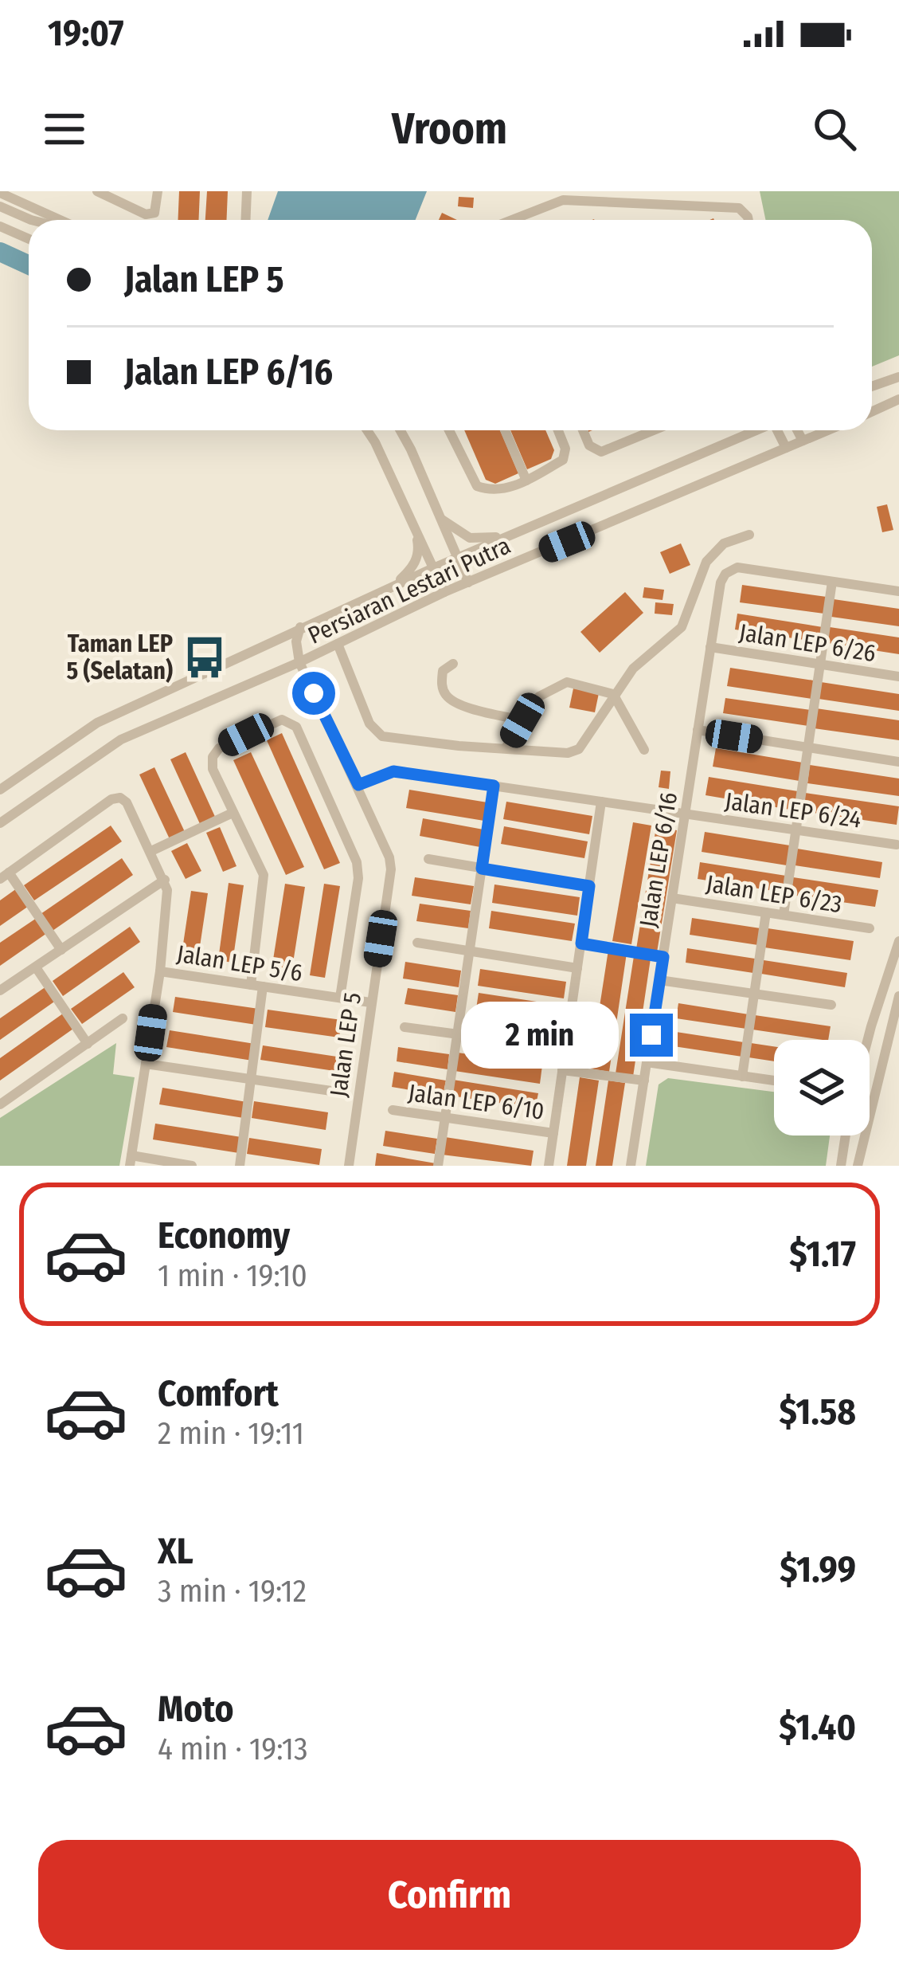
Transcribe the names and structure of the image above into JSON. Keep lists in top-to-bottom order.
{
  "streets": {
    "street": [
      "Persiaran Lestari Putra",
      "Jalan LEP 6/26",
      "Jalan LEP 6/24",
      "Jalan LEP 6/16",
      "Jalan LEP 6/23",
      "Jalan LEP 5/6",
      "Jalan LEP 5",
      "Jalan LEP 6/10"
    ]
  },
  "crossings": [
    ["Persiaran Lestari Putra", "Jalan LEP 5"],
    ["Jalan LEP 6/26", "Jalan LEP 6/16"],
    ["Jalan LEP 6/24", "Jalan LEP 6/16"],
    ["Jalan LEP 6/24", "Jalan LEP 5"],
    ["Jalan LEP 6/16", "Jalan LEP 6/23"],
    ["Jalan LEP 5/6", "Jalan LEP 5"]
  ],
  "places": {
    "bus stop": ["Taman LEP 5 (Selatan)"]
  },
  "page": {
    "status": "19:07",
    "header": "Vroom",
    "banner": ["Jalan LEP 5", "Jalan LEP 6/16"],
    "bubble": "2 min",
    "list": [
      {
        "name": "Economy",
        "note": "1 min · 19:10",
        "value": "$1.17"
      },
      {
        "name": "Comfort",
        "note": "2 min · 19:11",
        "value": "$1.58"
      },
      {
        "name": "XL",
        "note": "3 min · 19:12",
        "value": "$1.99"
      },
      {
        "name": "Moto",
        "note": "4 min · 19:13",
        "value": "$1.40"
      }
    ],
    "buttons": "Confirm"
  }
}
